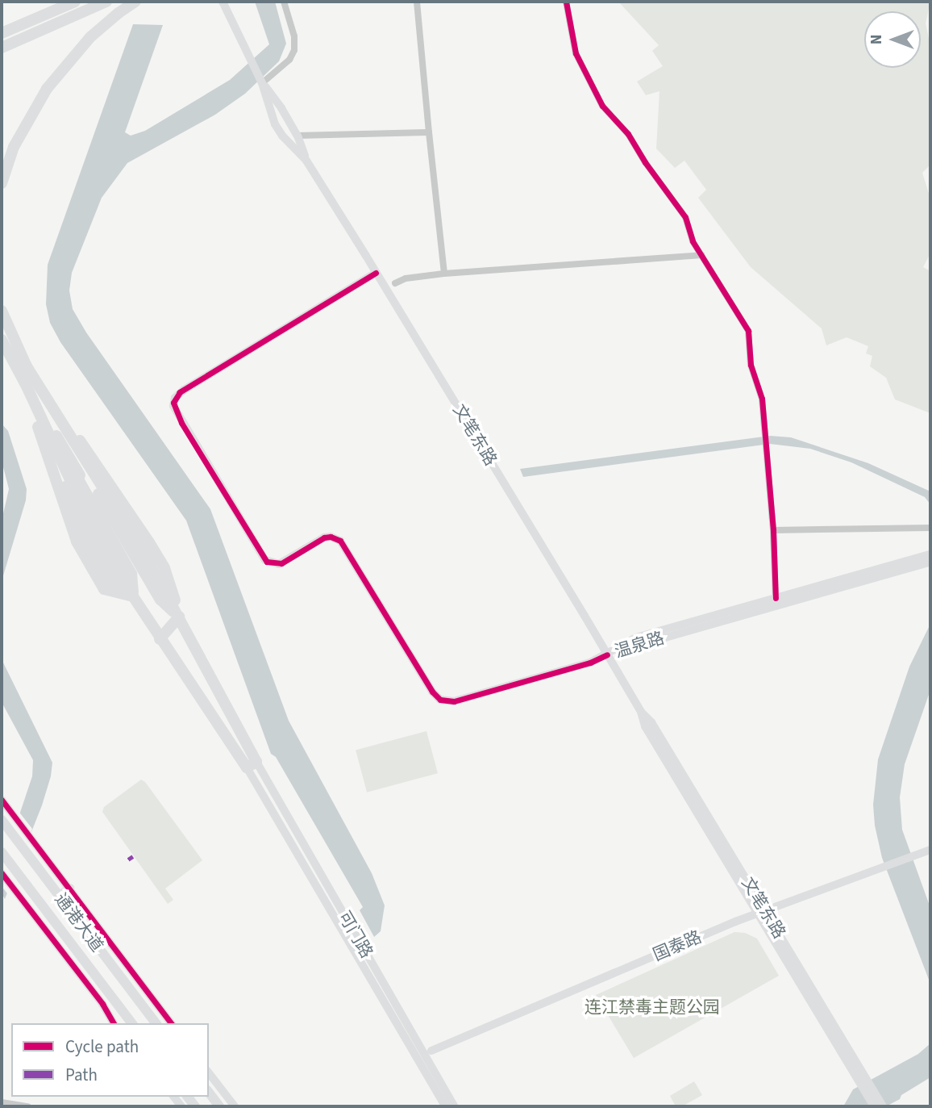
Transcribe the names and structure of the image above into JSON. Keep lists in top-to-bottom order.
{
  "streets": {
    "main road": [
      "文笔东路",
      "温泉路",
      "通港大道",
      "可门路",
      "国泰路"
    ]
  },
  "crossings": [
    ["文笔东路", "温泉路"],
    ["文笔东路", "国泰路"]
  ],
  "parks": ["连江禁毒主题公园"],
  "legend": ["Cycle path", "Path"],
  "north": "left"
}
